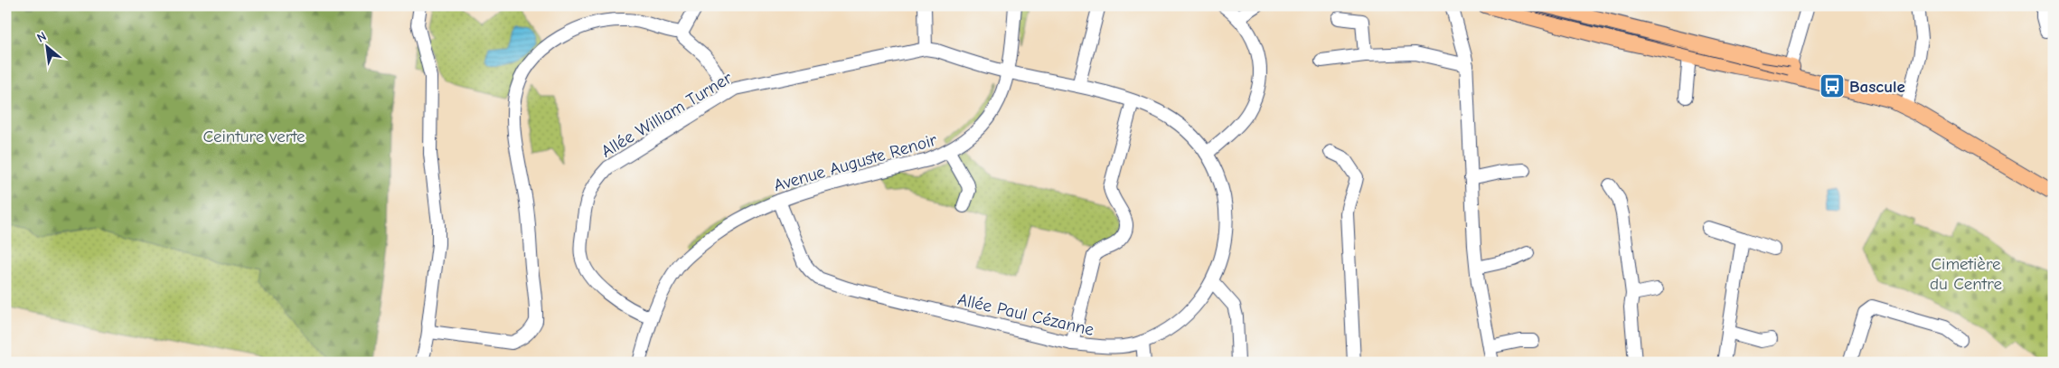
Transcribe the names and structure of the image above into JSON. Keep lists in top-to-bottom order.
{
  "streets": {
    "street": ["Allée William Turner", "Avenue Auguste Renoir", "Allée Paul Cézanne"]
  },
  "crossings": [
    ["Allée William Turner", "Avenue Auguste Renoir"],
    ["Allée William Turner", "Allée Paul Cézanne"],
    ["Avenue Auguste Renoir", "Allée Paul Cézanne"]
  ],
  "parks": ["Ceinture verte", "Cimetière du Centre"],
  "places": {
    "bus stop": ["Bascule"]
  },
  "north": "top left"
}
